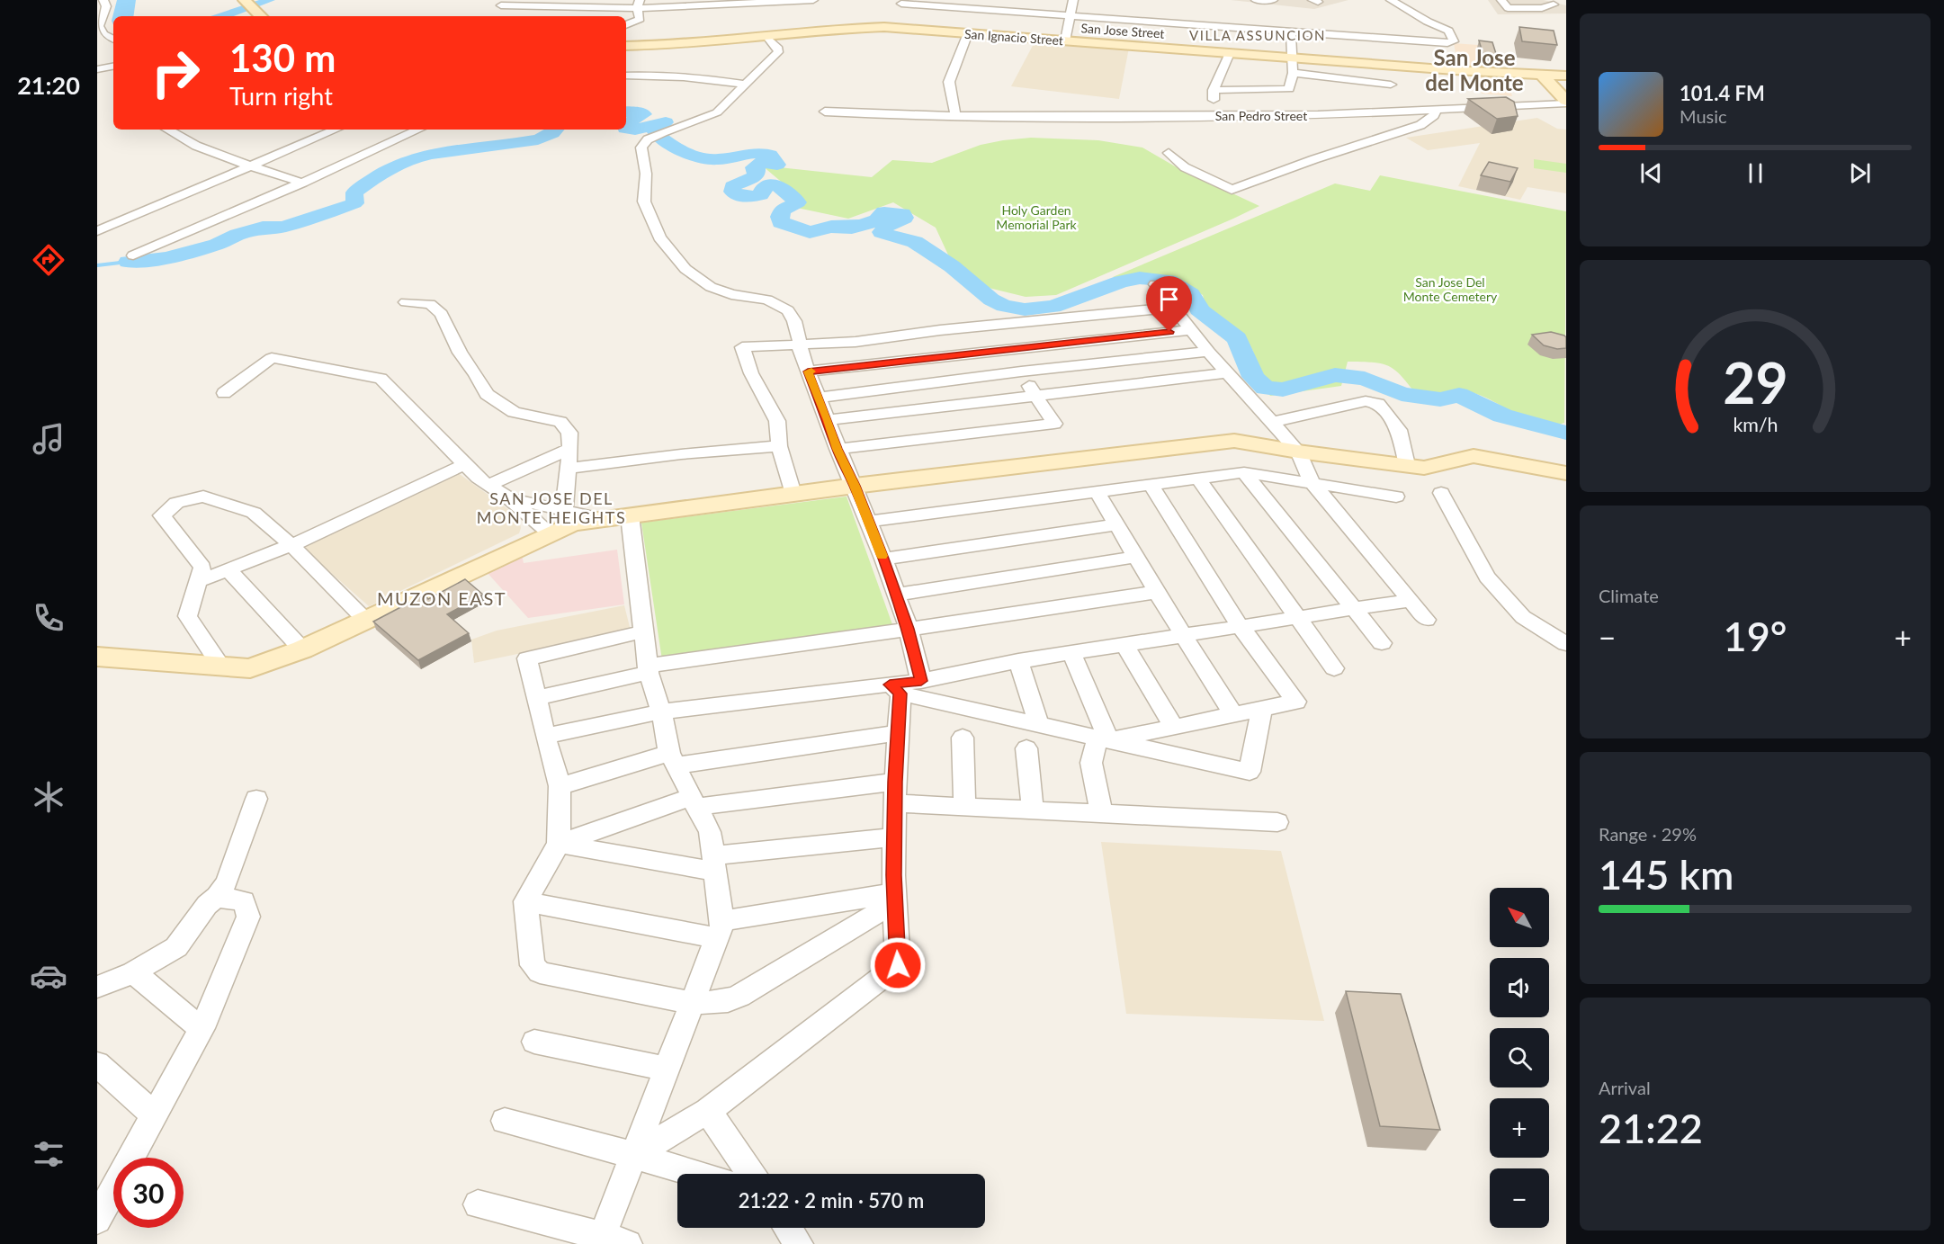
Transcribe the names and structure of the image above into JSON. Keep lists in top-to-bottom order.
{
  "streets": {
    "main road": ["San Jose Street", "San Ignacio Street"],
    "street": ["San Pedro Street"]
  },
  "districts": [
    "VILLA ASSUNCION",
    "San Jose del Monte",
    "SAN JOSE DEL MONTE HEIGHTS",
    "MUZON EAST"
  ],
  "parks": ["Holy Garden Memorial Park", "San Jose Del Monte Cemetery"],
  "north": "top left",
  "page": {
    "tabs": "21:20",
    "turn": ["130 m", "Turn right"],
    "song": ["101.4 FM", "Music"],
    "tile": [
      "Climate",
      ["Range · 29%", "145 km"],
      ["Arrival", "21:22"]
    ],
    "heat": ["−", "19°", "+"],
    "map_buttons": ["+", "−"],
    "limit": "30",
    "trip": "21:22 · 2 min · 570 m",
    "gauge": ["29", "km/h"]
  }
}
